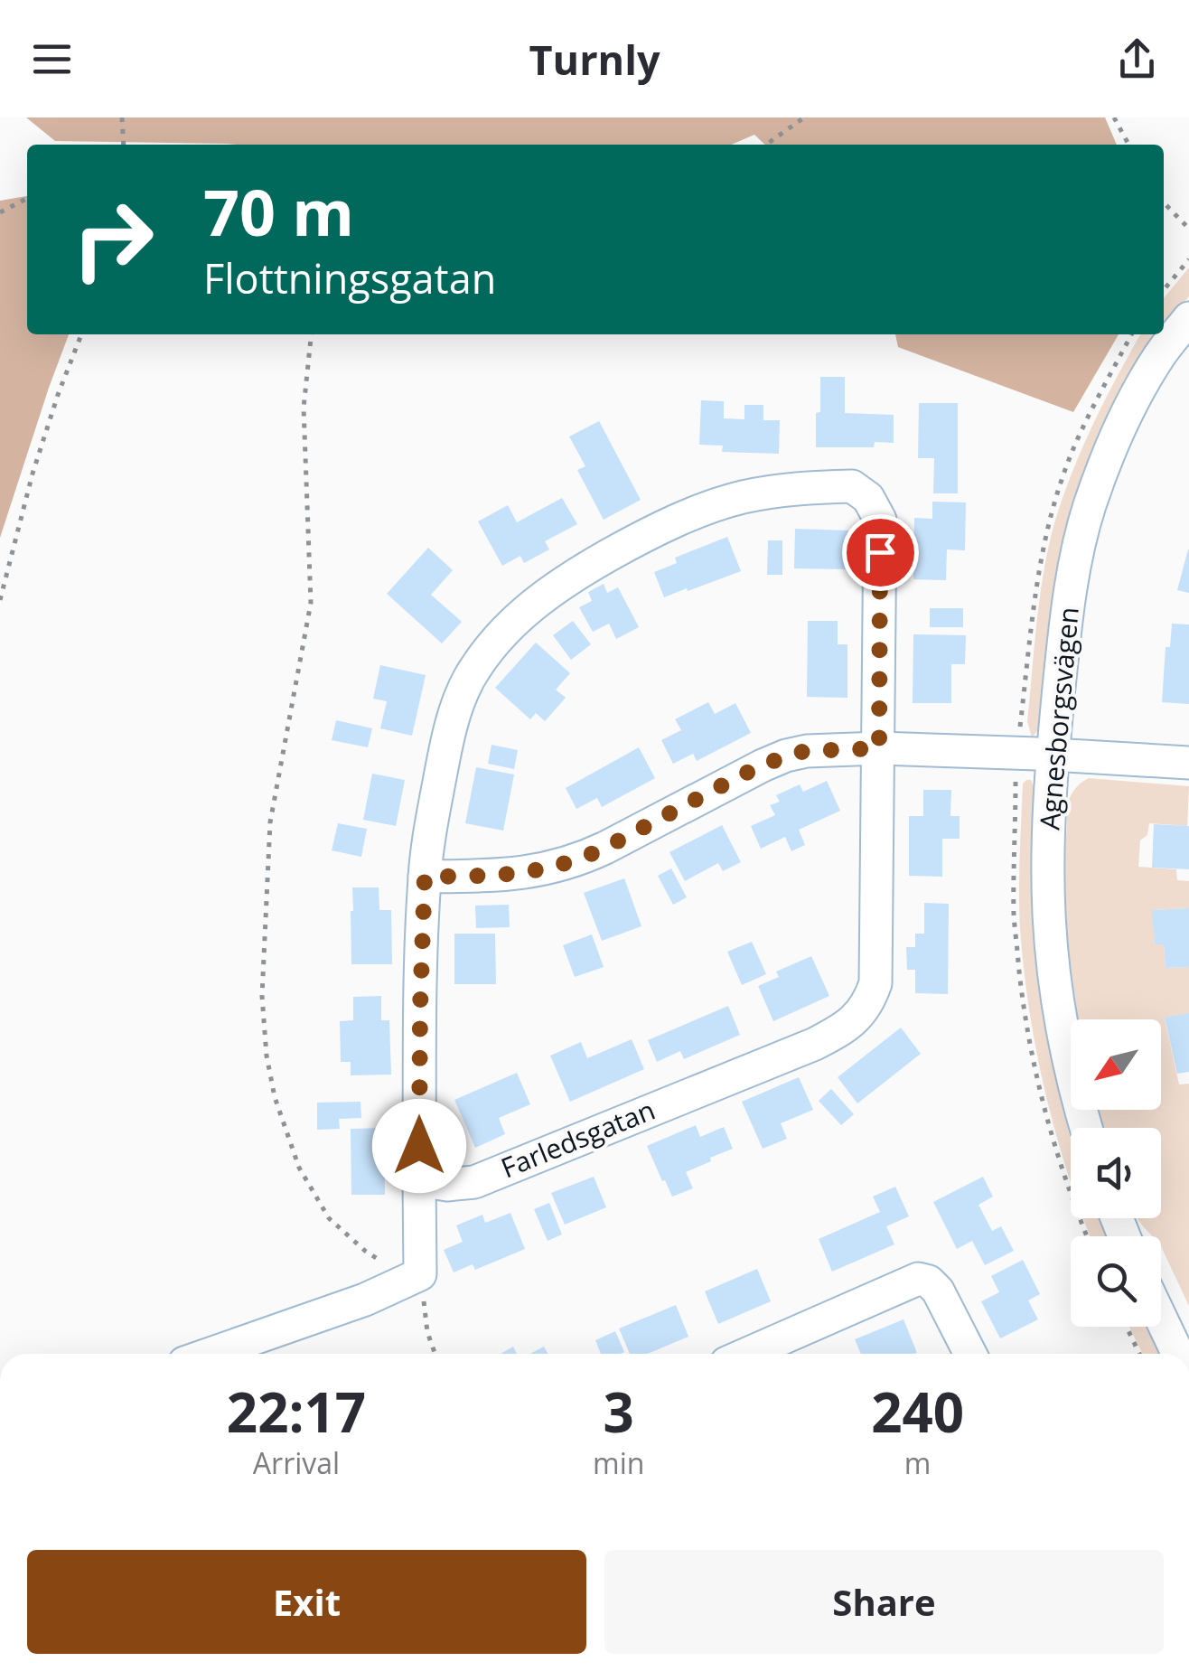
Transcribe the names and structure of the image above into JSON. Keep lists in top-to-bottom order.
{
  "streets": {
    "street": ["Agnesborgsvägen", "Farledsgatan"]
  },
  "north": "bottom left",
  "page": {
    "header": "Turnly",
    "turn": ["70 m", "Flottningsgatan"],
    "eta": [
      "22:17",
      "Arrival",
      "3",
      "min",
      "240",
      "m"
    ],
    "buttons": ["Exit", "Share"]
  }
}
